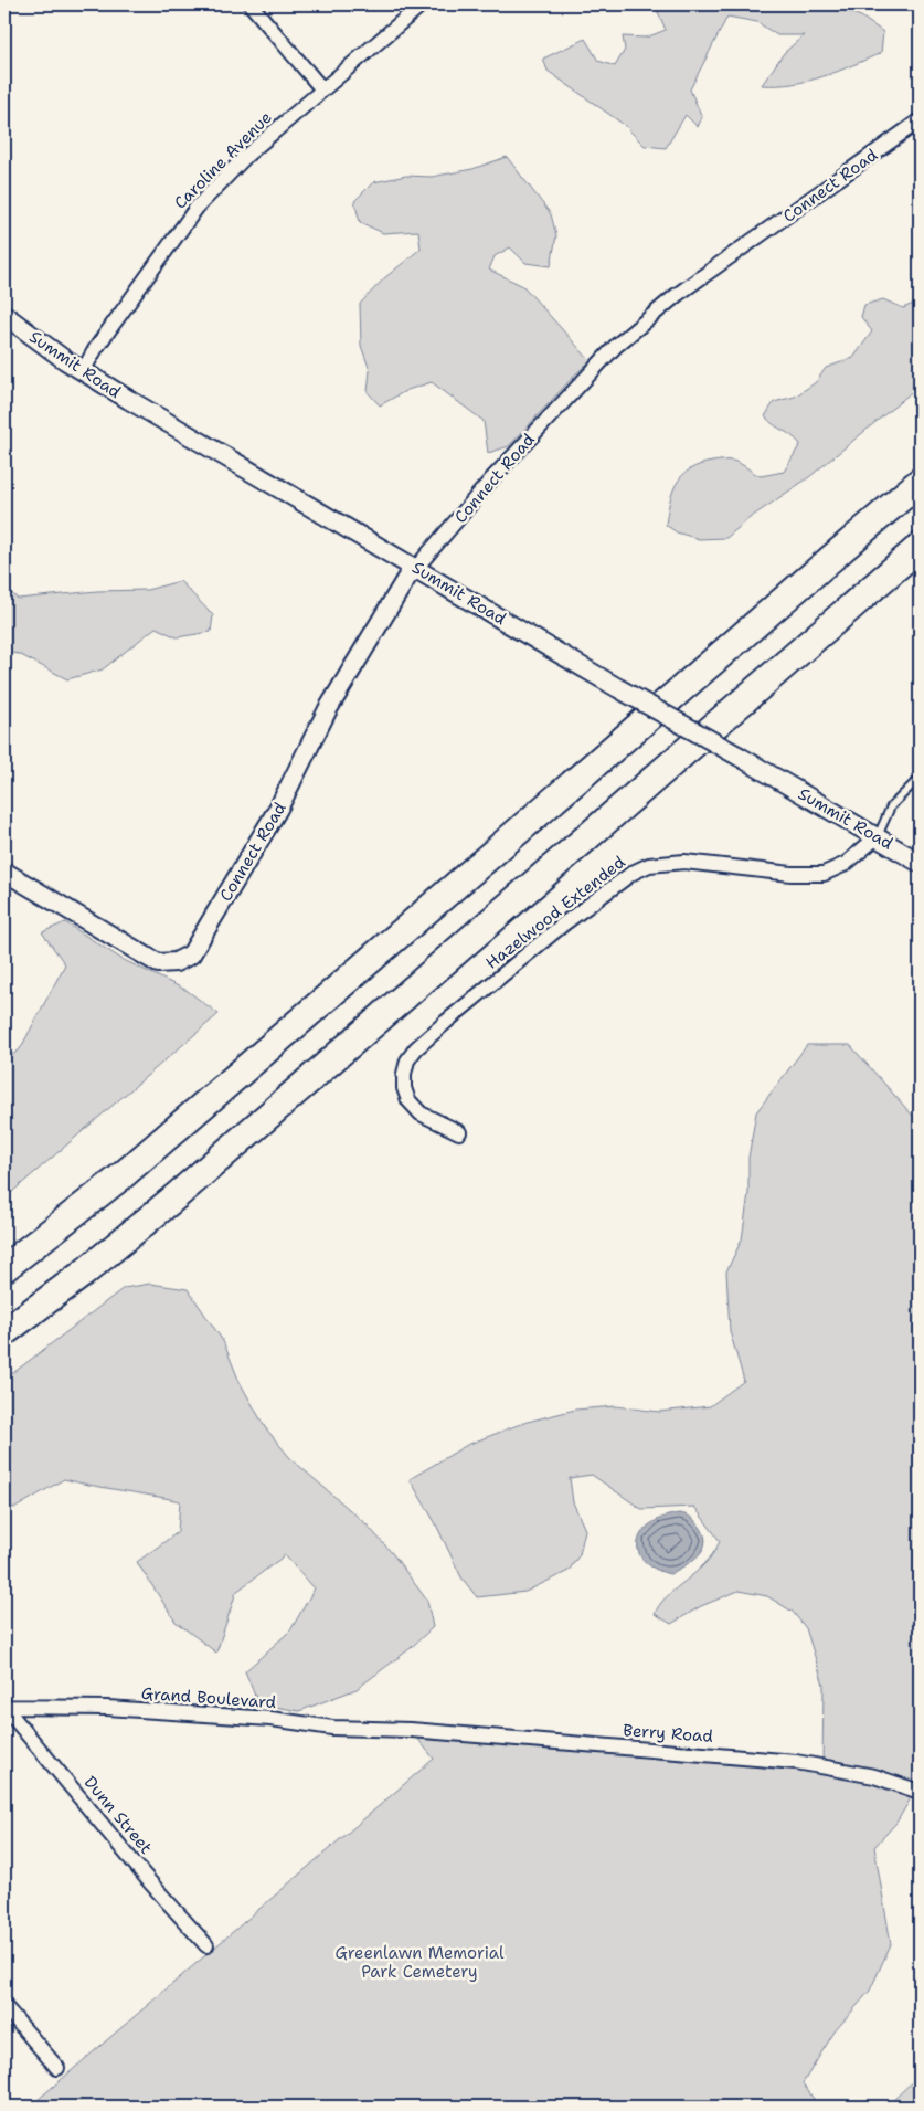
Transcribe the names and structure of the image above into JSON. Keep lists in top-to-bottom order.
{
  "streets": {
    "street": [
      "Caroline Avenue",
      "Connect Road",
      "Summit Road",
      "Hazelwood Extended",
      "Grand Boulevard",
      "Berry Road",
      "Dunn Street"
    ]
  },
  "crossings": [
    ["Caroline Avenue", "Summit Road"],
    ["Connect Road", "Summit Road"],
    ["Summit Road", "Hazelwood Extended"],
    ["Grand Boulevard", "Berry Road"],
    ["Grand Boulevard", "Dunn Street"]
  ],
  "parks": ["Greenlawn Memorial Park Cemetery"]
}
